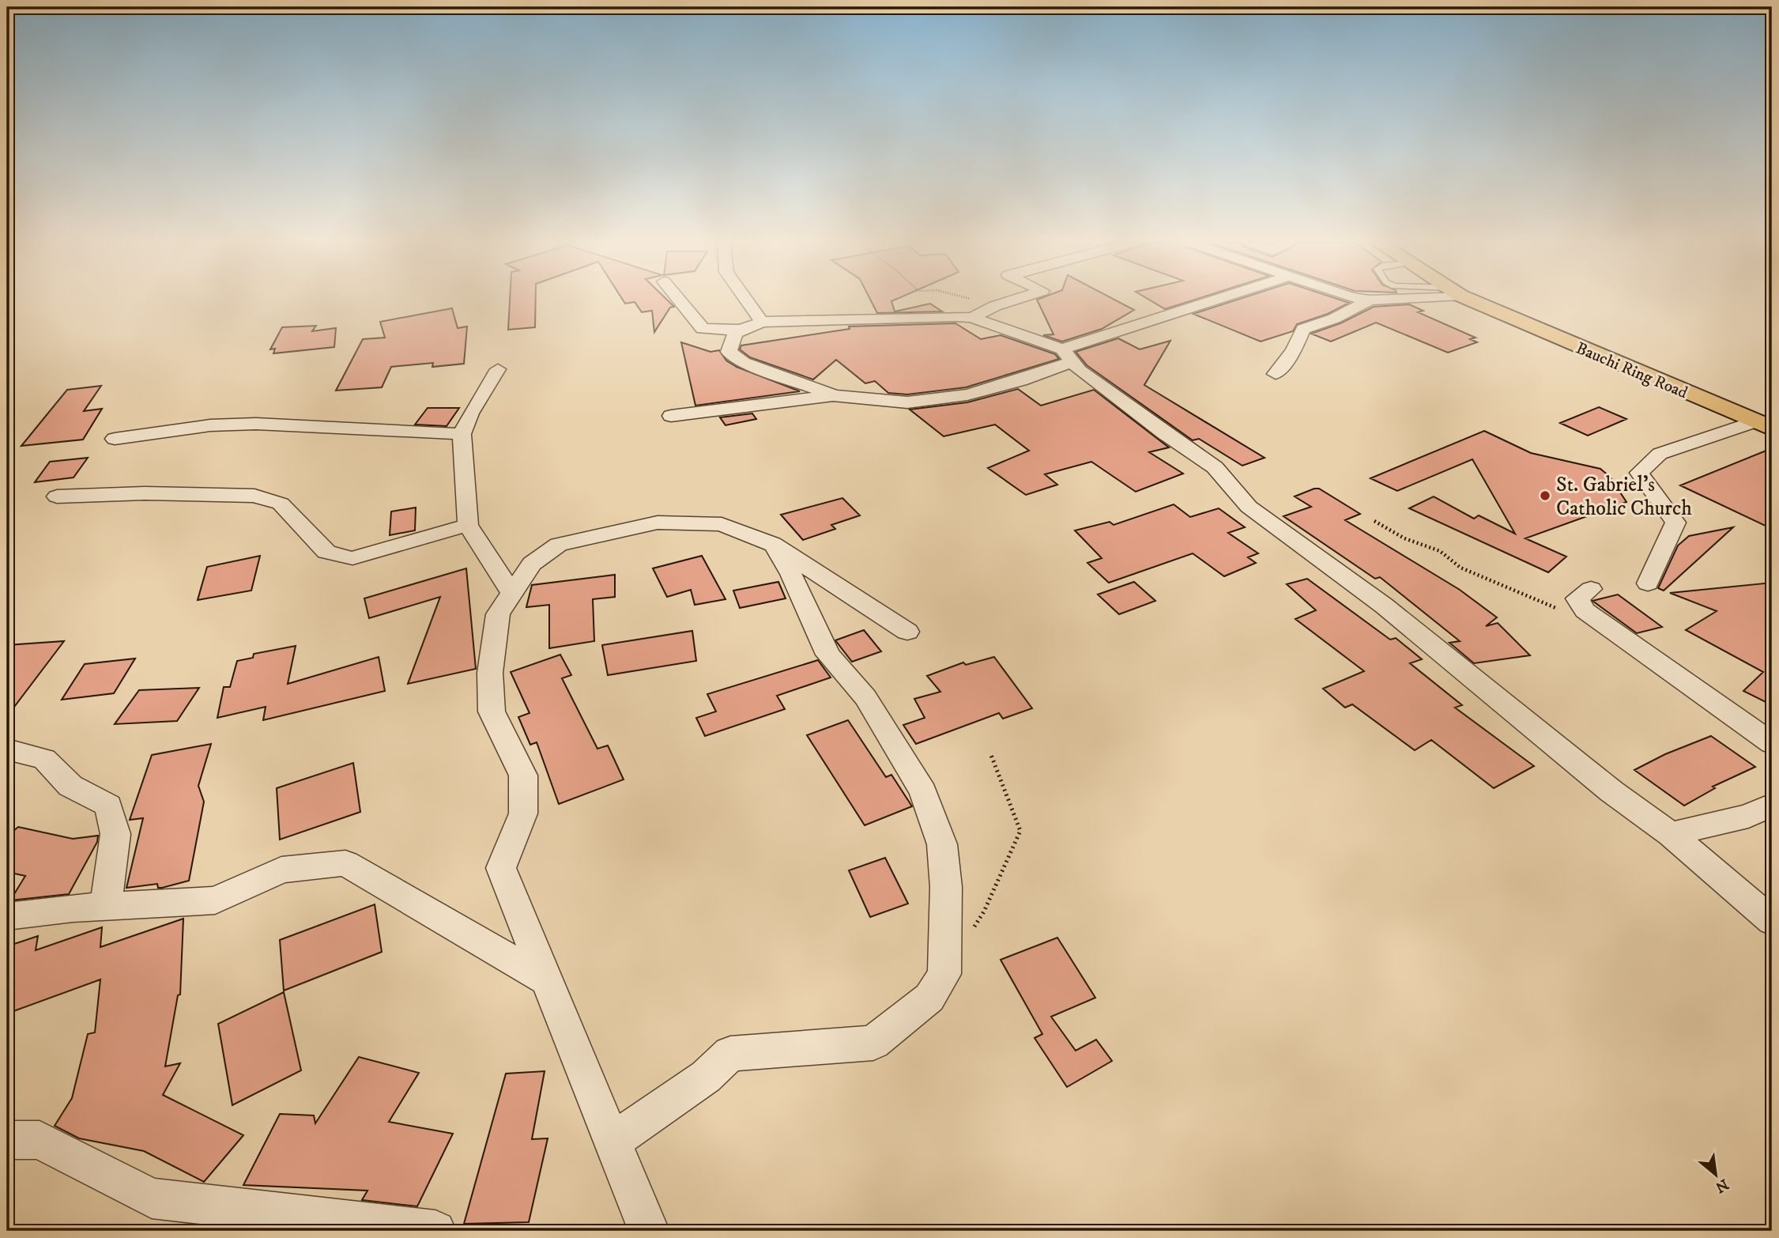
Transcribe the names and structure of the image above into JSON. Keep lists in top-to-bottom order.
{
  "streets": {
    "main road": ["Bauchi Ring Road"]
  },
  "places": ["St. Gabriel's Catholic Church"],
  "north": "bottom right"
}
